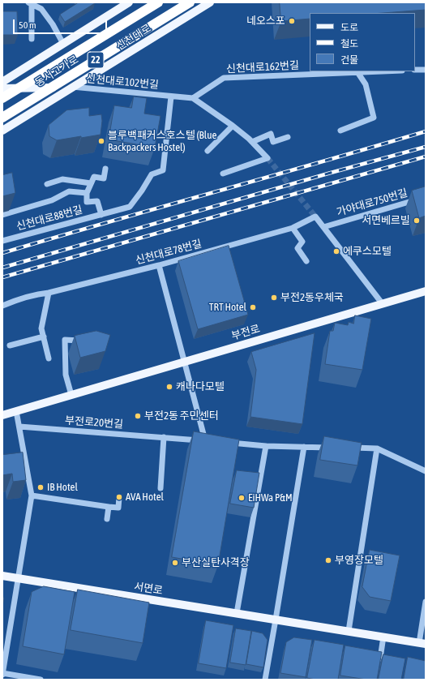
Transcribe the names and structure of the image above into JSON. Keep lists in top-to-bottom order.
{
  "streets": {
    "highway": ["22", "동서고가로"],
    "main road": ["신천대로", "부전로", "서면로"],
    "street": [
      "신천대로162번길",
      "신천대로102번길",
      "가야대로750번길",
      "신천대로88번길",
      "신천대로78번길",
      "부전로20번길"
    ]
  },
  "crossings": [
    ["신천대로", "신천대로102번길"],
    ["신천대로162번길", "신천대로102번길"],
    ["신천대로102번길", "신천대로88번길"],
    ["가야대로750번길", "신천대로78번길"],
    ["부전로", "부전로20번길"]
  ],
  "places": [
    "네오스포",
    "블루백패커스호스텔 (Blue Backpackers Hostel)",
    "서면베르빌",
    "에쿠스모텔",
    "부전2동우체국",
    "TRT Hotel",
    "캐나다모텔",
    "부전2동 주민센터",
    "IB Hotel",
    "AVA Hotel",
    "EiHWa P&M",
    "부영장모텔",
    "부산실탄사격장"
  ],
  "legend": ["도로", "철도", "건물"],
  "scale_bar": "50 m"
}
